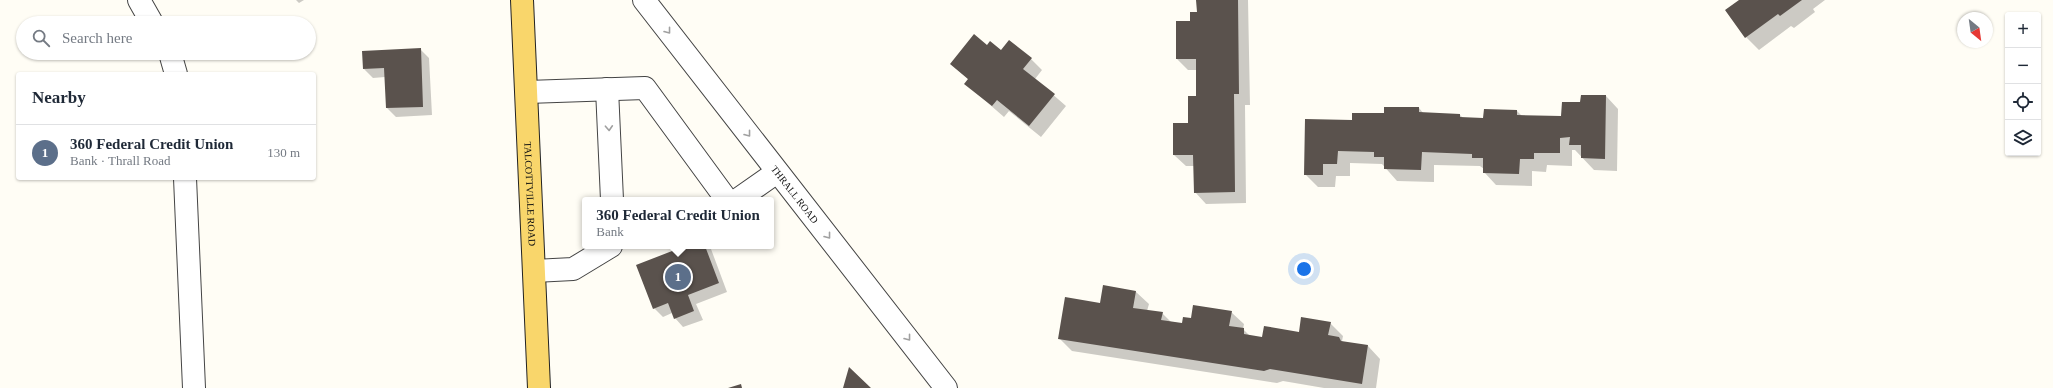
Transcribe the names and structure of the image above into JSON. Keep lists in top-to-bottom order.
{
  "streets": {
    "main road": ["TALCOTTVILLE ROAD"],
    "street": ["THRALL ROAD"]
  },
  "north": "bottom right",
  "page": {
    "map_buttons": ["+", "−"],
    "search": "Search here",
    "heading": "Nearby",
    "list": [
      {
        "mark": "1",
        "name": "360 Federal Credit Union",
        "note": "Bank · Thrall Road",
        "value": "130 m"
      }
    ],
    "popup": ["360 Federal Credit Union", "Bank"],
    "pins": "1"
  }
}
